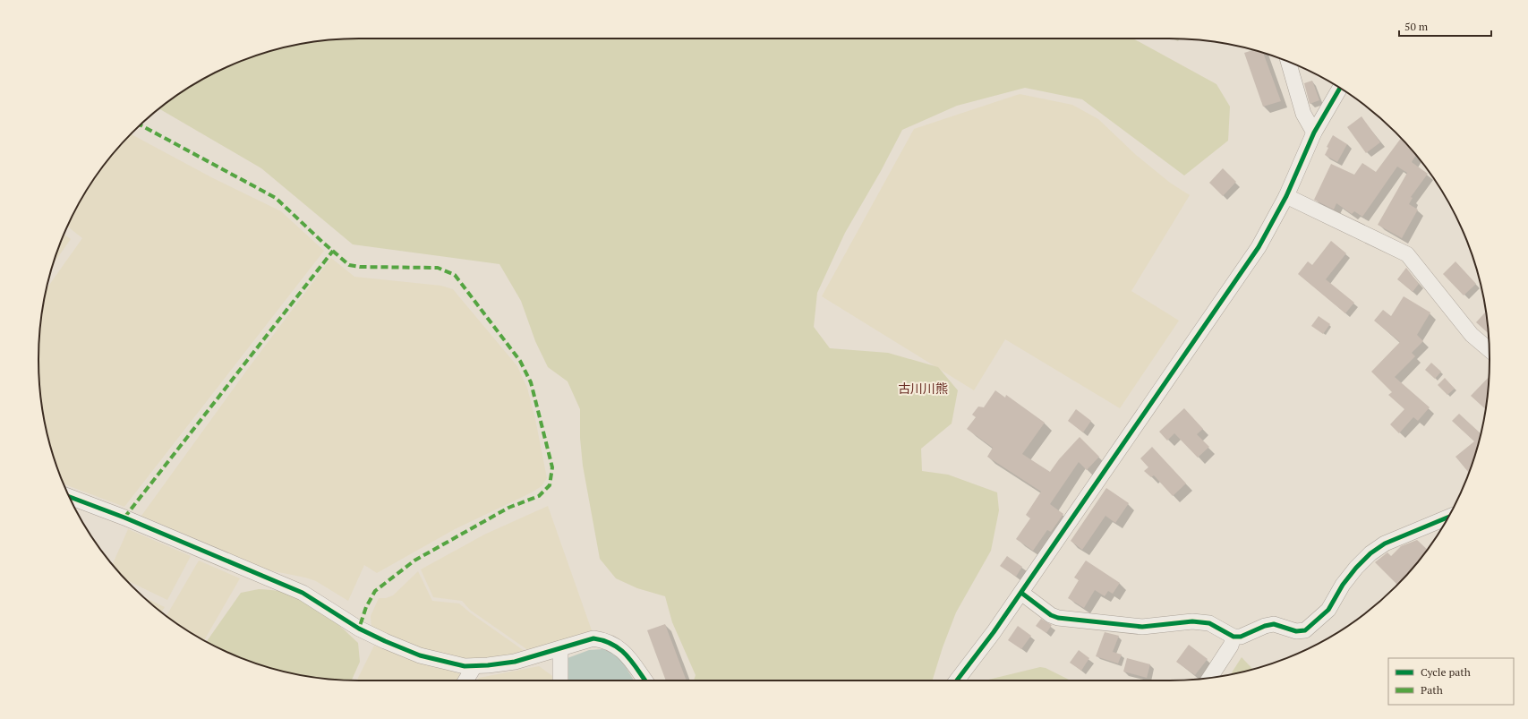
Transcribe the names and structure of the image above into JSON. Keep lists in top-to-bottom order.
{
  "districts": ["古川川熊"],
  "legend": ["Cycle path", "Path"],
  "scale_bar": "50 m"
}
